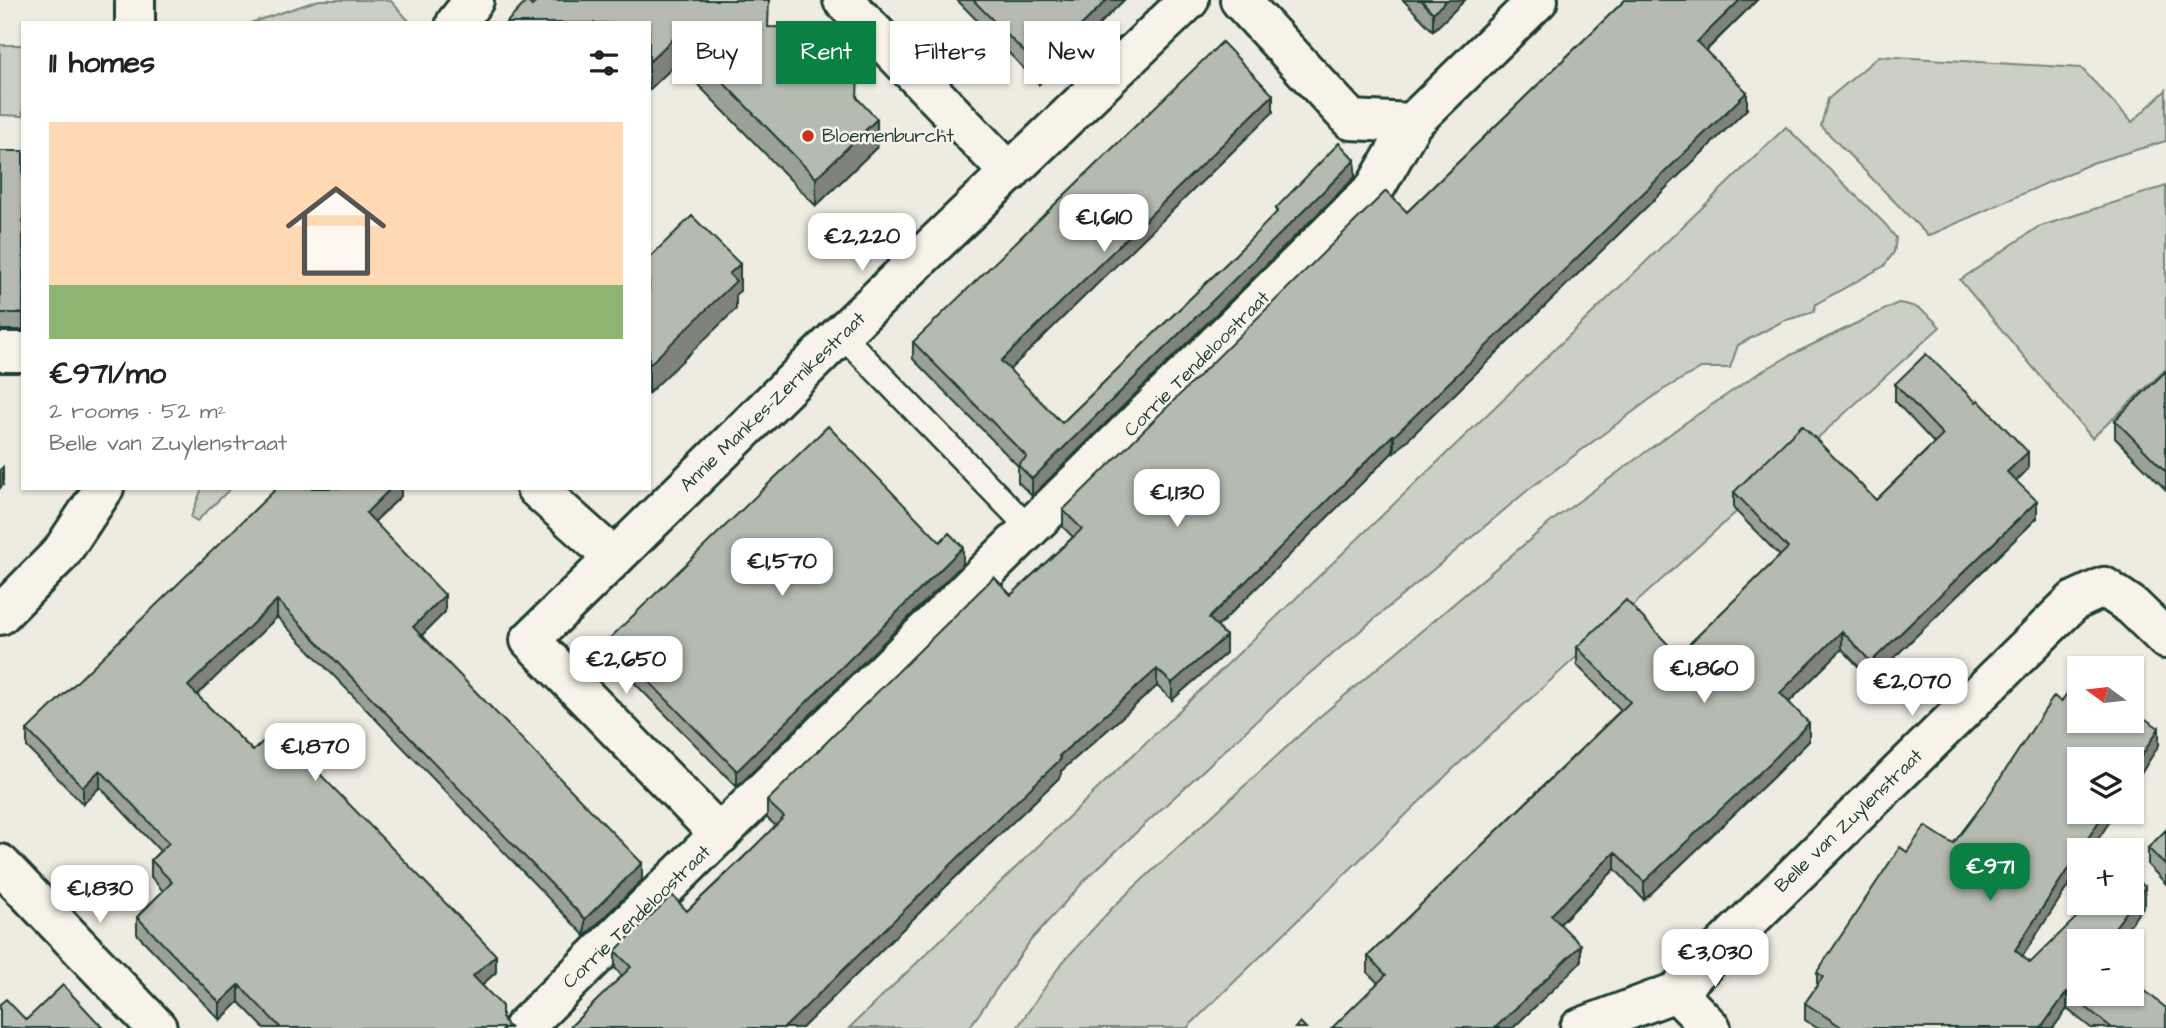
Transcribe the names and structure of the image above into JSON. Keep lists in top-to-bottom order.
{
  "streets": {
    "street": ["Corrie Tendeloostraat", "Annie Mankes-Zernikestraat", "Belle van Zuylenstraat"]
  },
  "crossings": [
    ["Corrie Tendeloostraat", "Annie Mankes-Zernikestraat"]
  ],
  "places": ["Bloemenburcht"],
  "north": "left",
  "page": {
    "chip": [
      "Buy",
      "Rent",
      "Filters",
      "New"
    ],
    "heading": "11 homes",
    "list": [
      {
        "name": "€971/mo",
        "note": "2 rooms · 52 m² · Belle van Zuylenstraat"
      }
    ],
    "price": [
      "€1,610",
      "€2,220",
      "€1,130",
      "€1,570",
      "€2,650",
      "€1,860",
      "€2,070",
      "€1,870",
      "€971",
      "€1,830",
      "€3,030"
    ],
    "map_buttons": ["+", "−"]
  }
}
